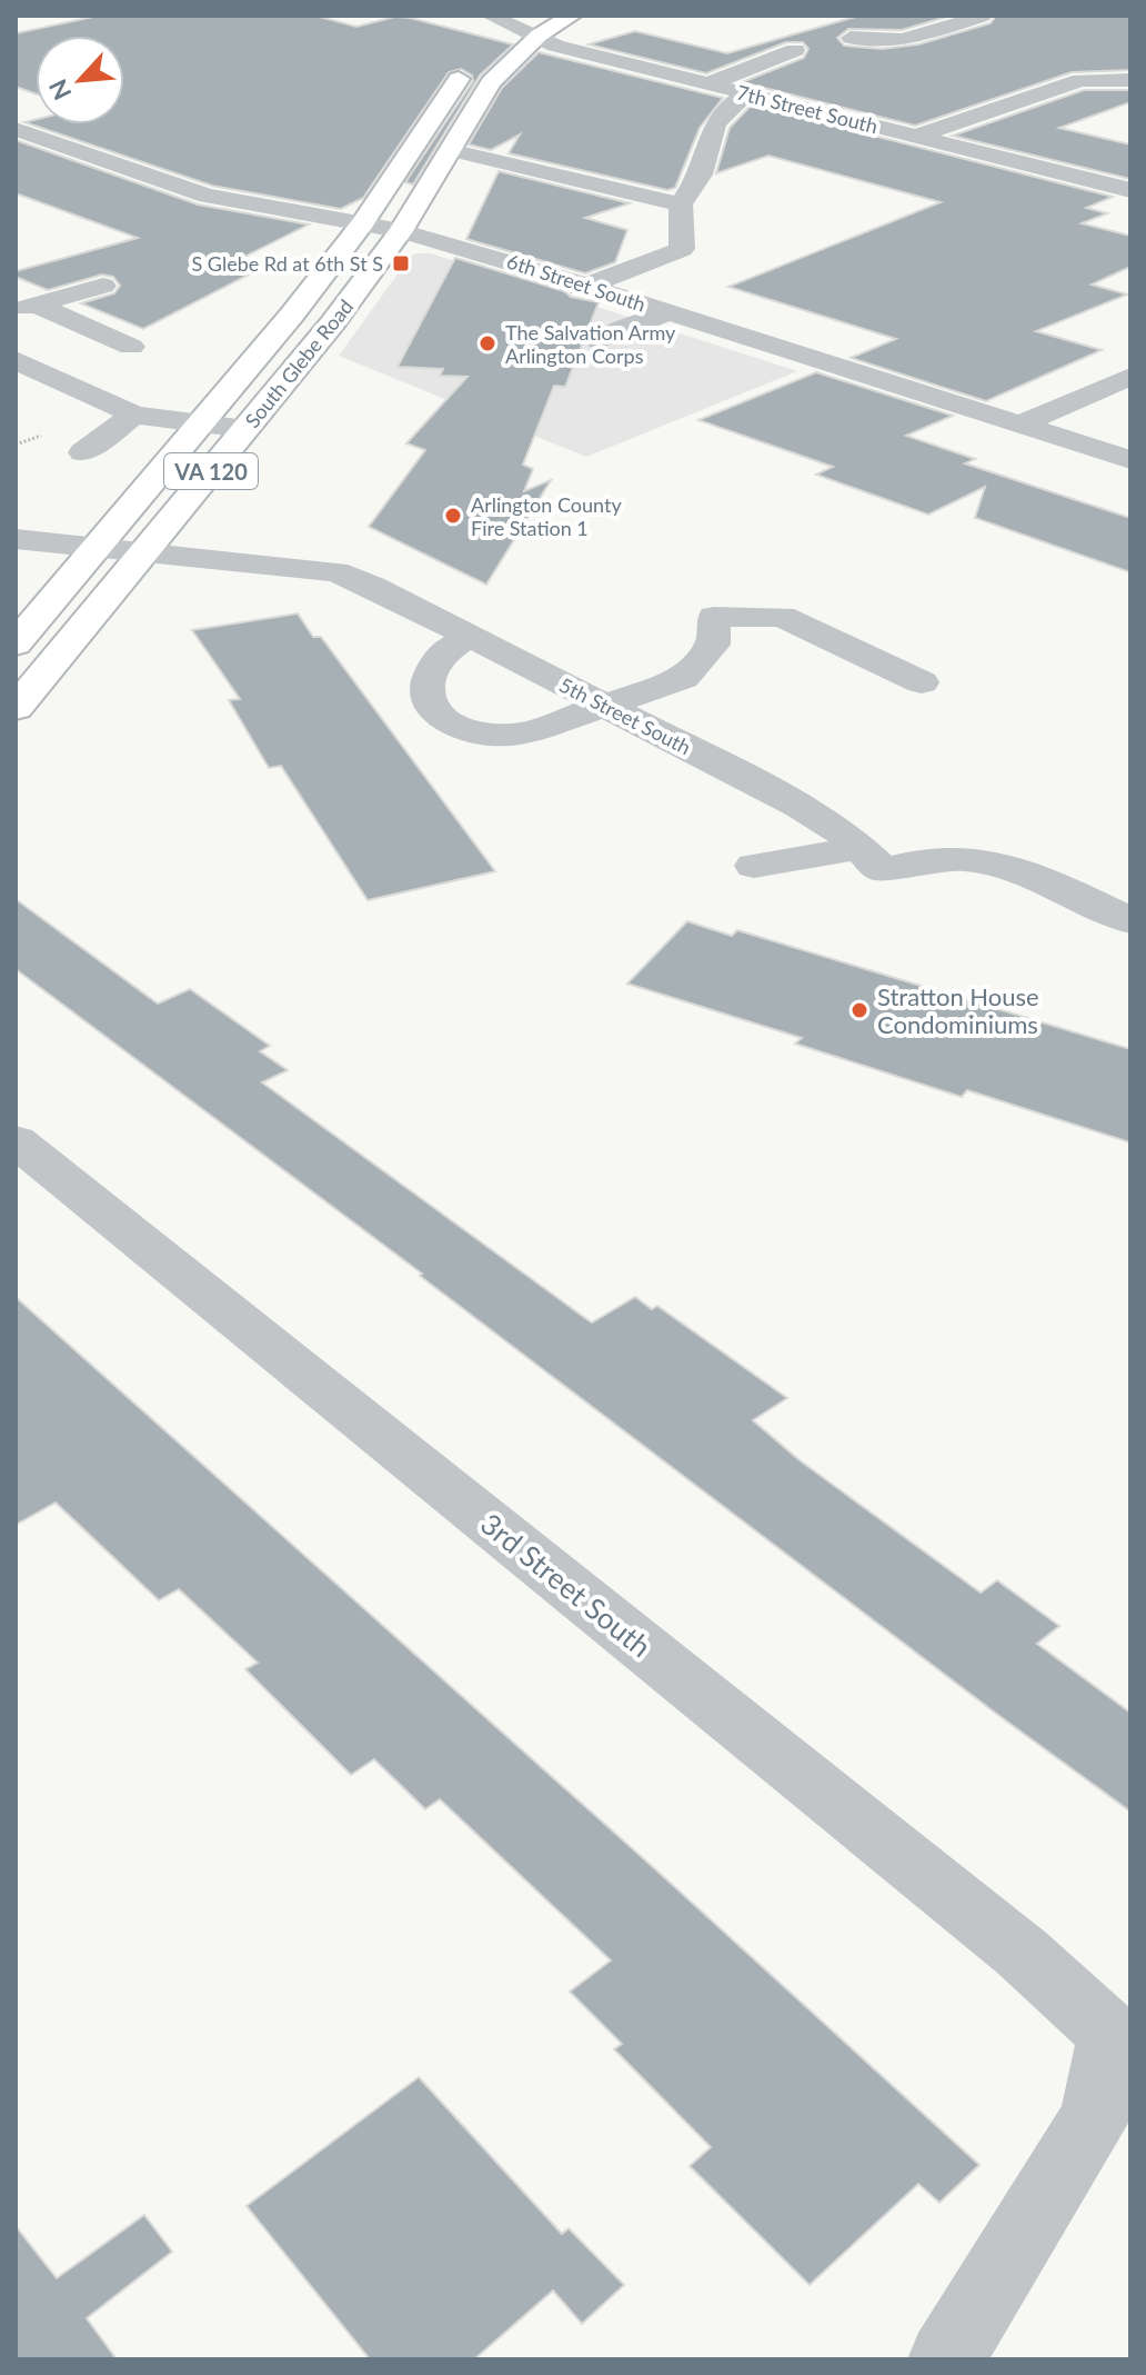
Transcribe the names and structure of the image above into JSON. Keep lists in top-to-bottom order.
{
  "streets": {
    "main road": ["South Glebe Road", "VA 120"],
    "street": [
      "7th Street South",
      "6th Street South",
      "5th Street South",
      "3rd Street South"
    ]
  },
  "crossings": [
    ["7th Street South", "South Glebe Road"],
    ["6th Street South", "South Glebe Road"],
    ["South Glebe Road", "5th Street South"]
  ],
  "places": {
    "transit": ["S Glebe Rd at 6th St S"],
    "other": ["The Salvation Army Arlington Corps", "Arlington County Fire Station 1", "Stratton House Condominiums"]
  },
  "north": "bottom left"
}
